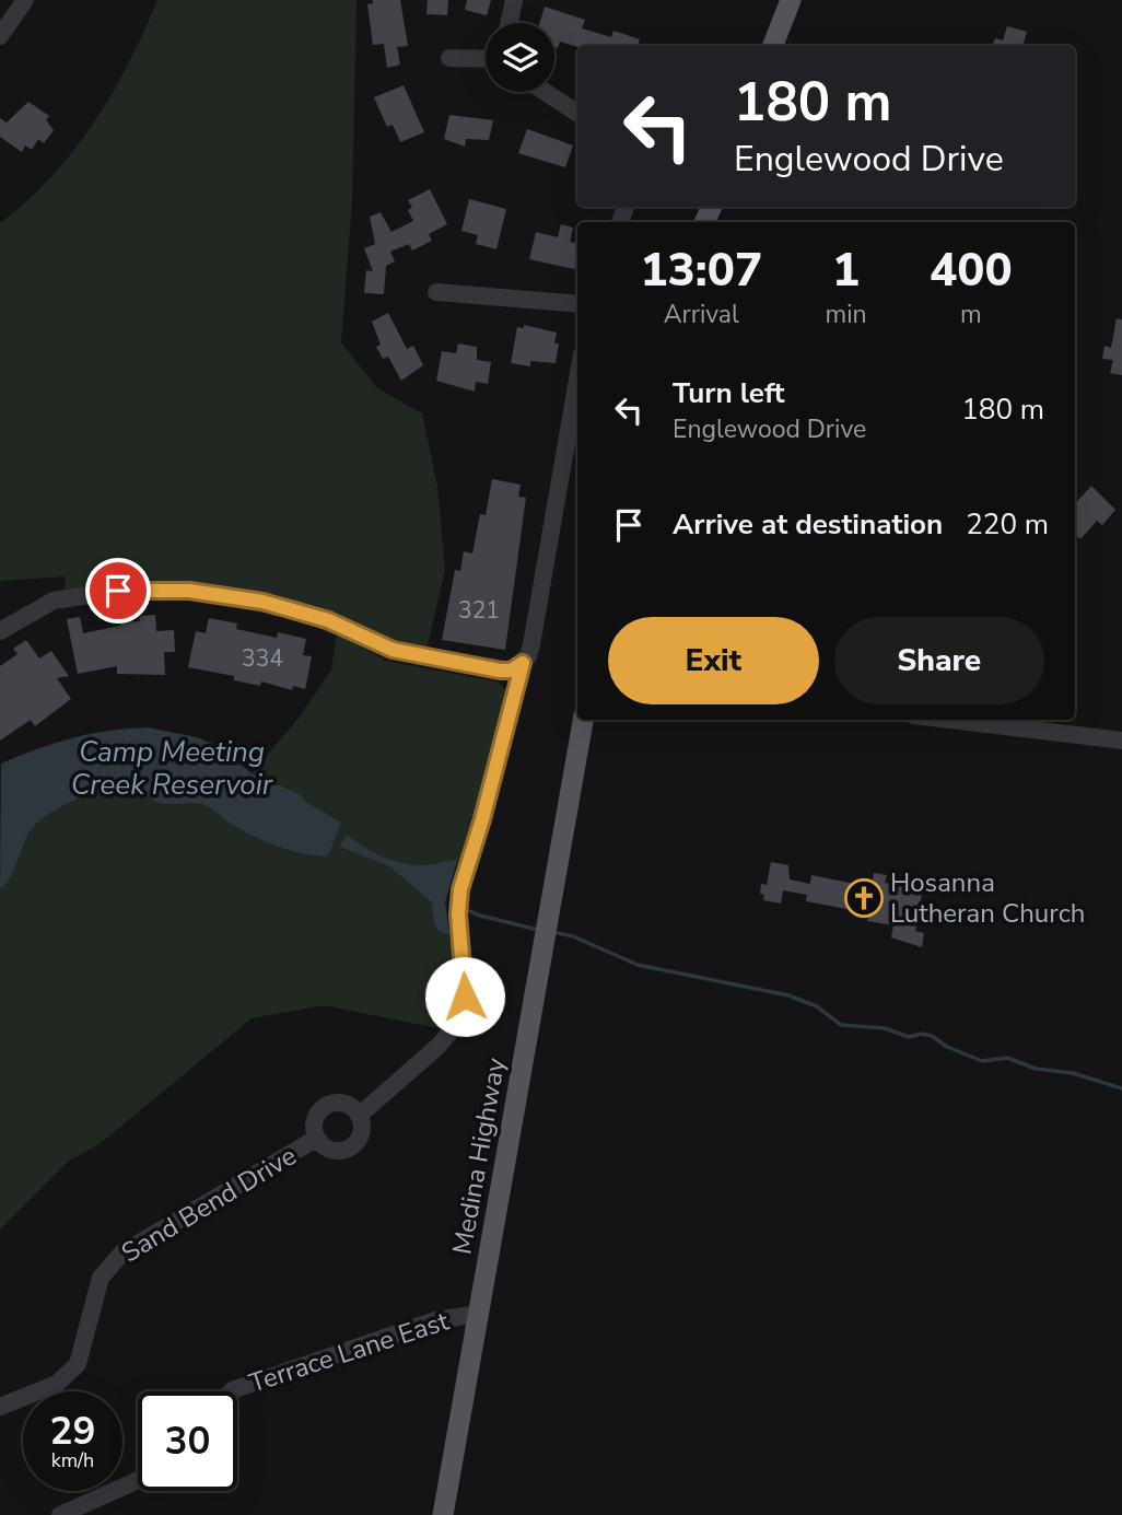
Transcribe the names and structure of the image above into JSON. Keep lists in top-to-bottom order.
{
  "streets": {
    "main road": ["Medina Highway"],
    "street": ["Sand Bend Drive", "Terrace Lane East"]
  },
  "crossings": [
    ["Medina Highway", "Terrace Lane East"]
  ],
  "water": ["Camp Meeting Creek Reservoir"],
  "places": {
    "church": ["Hosanna Lutheran Church"]
  },
  "house_numbers": ["321", "334"],
  "page": {
    "turn": ["180 m", "Englewood Drive"],
    "eta": [
      "13:07",
      "Arrival",
      "1",
      "min",
      "400",
      "m"
    ],
    "list": [
      {
        "name": "Turn left",
        "note": "Englewood Drive",
        "value": "180 m"
      },
      {
        "name": "Arrive at destination",
        "value": "220 m"
      }
    ],
    "buttons": ["Exit", "Share"],
    "speed": "29 km/h",
    "limit": "30"
  }
}
